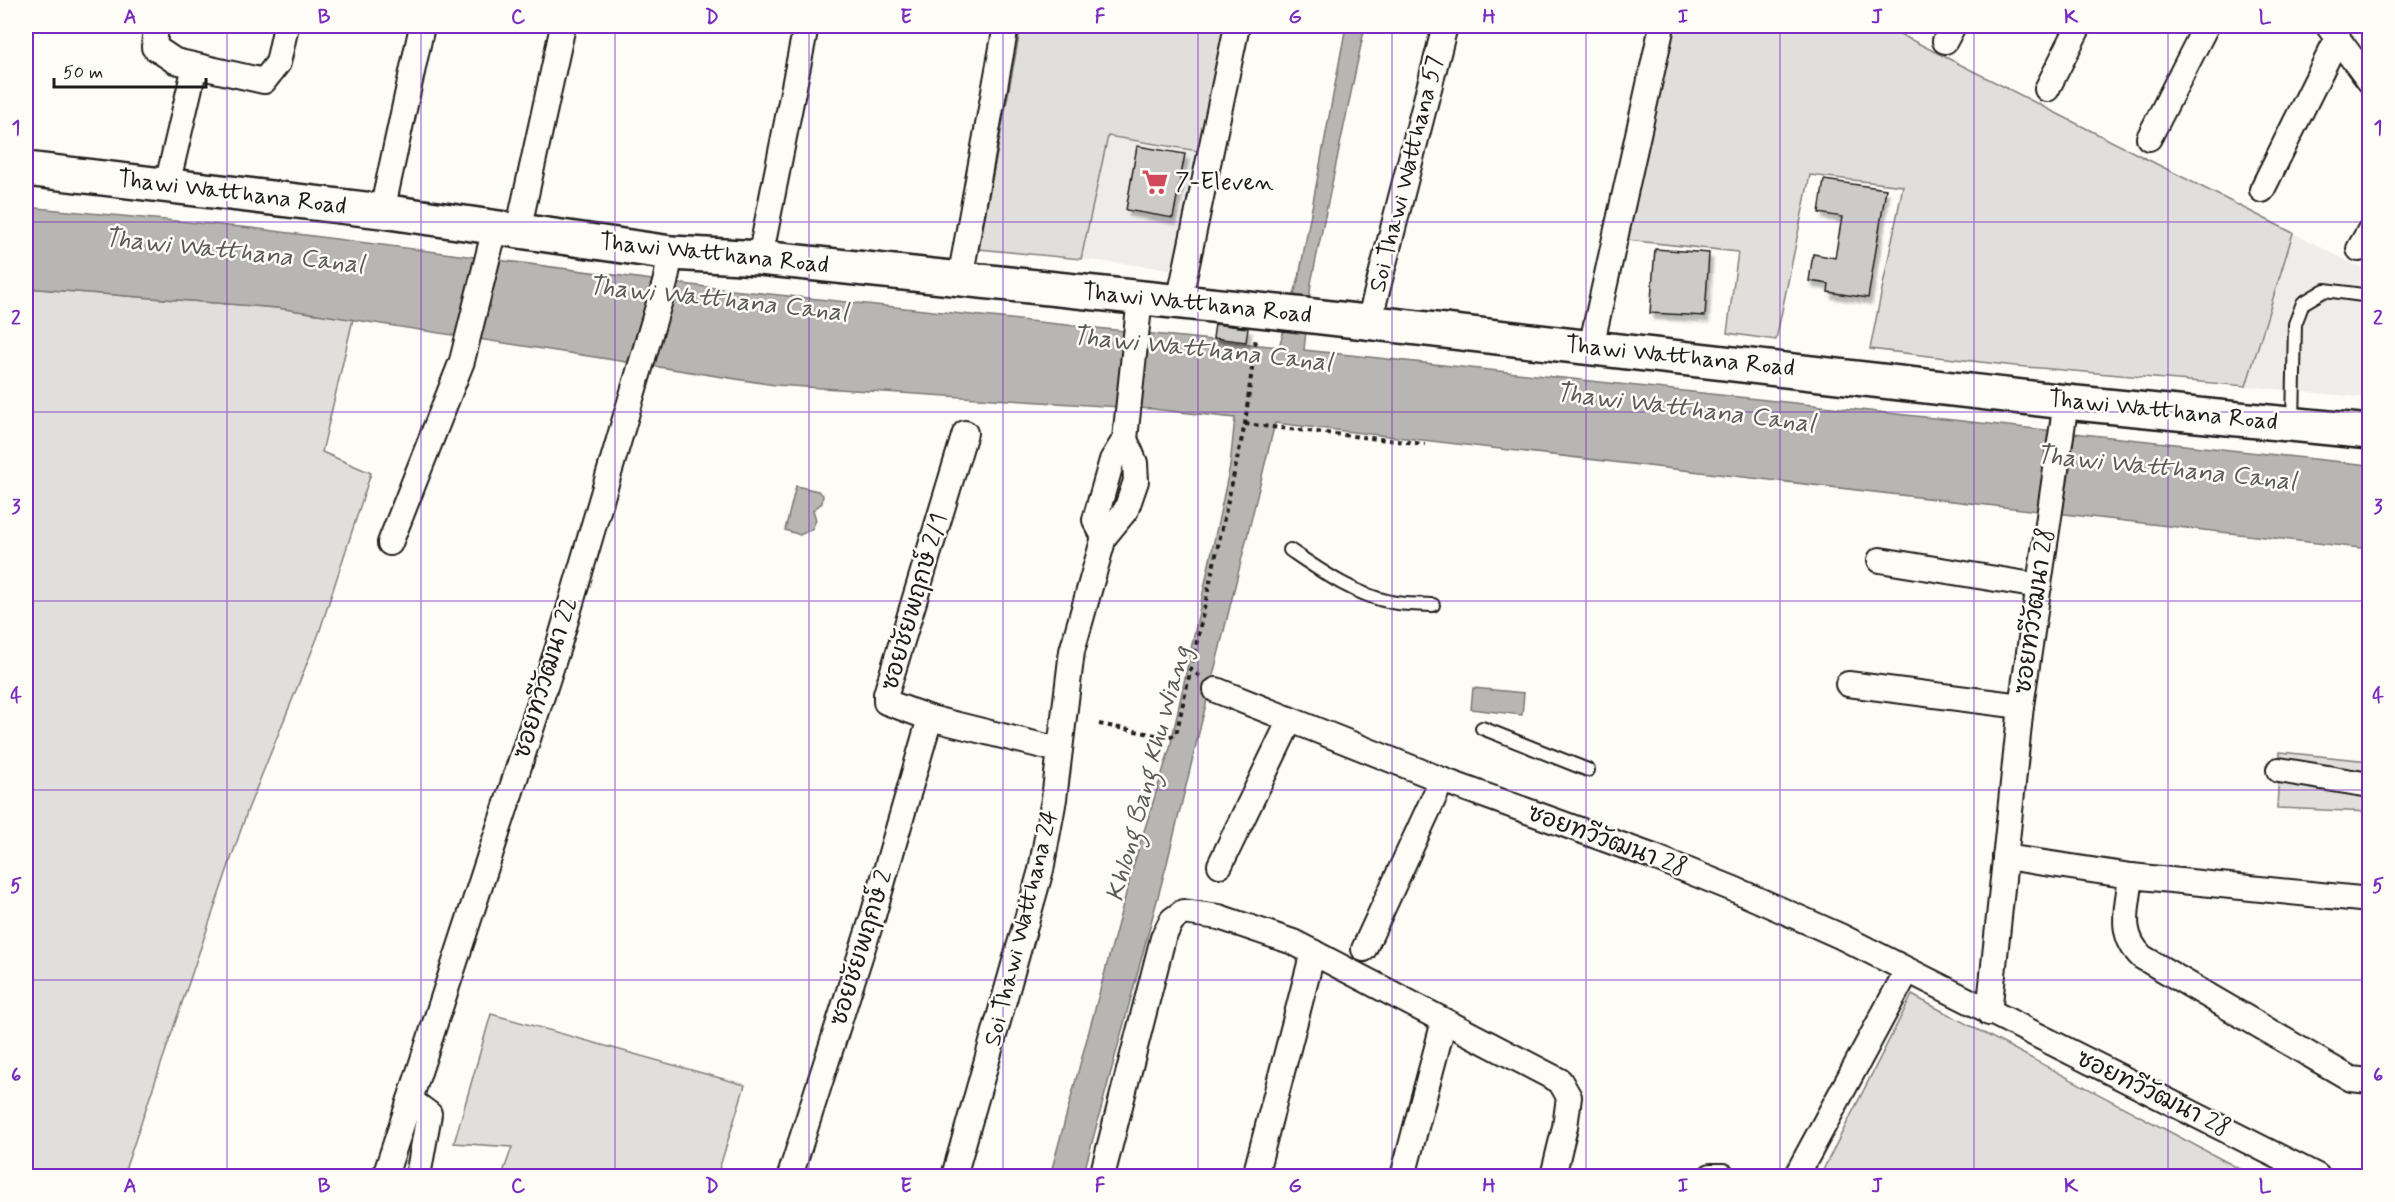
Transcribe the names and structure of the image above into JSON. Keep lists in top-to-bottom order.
{
  "streets": {
    "main road": ["Thawi Watthana Road"],
    "street": [
      "Soi Thawi Watthana 57",
      "ซอยชัยพฤกษ์ 2/1",
      "ซอยทวีวัฒนา 28",
      "ซอยทวีวัฒนา 22",
      "Soi Thawi Watthana 24",
      "ซอยชัยพฤกษ์ 2"
    ]
  },
  "crossings": [
    ["Soi Thawi Watthana 57", "Thawi Watthana Road"],
    ["Thawi Watthana Road", "ซอยทวีวัฒนา 28"],
    ["Thawi Watthana Road", "ซอยทวีวัฒนา 22"],
    ["Thawi Watthana Road", "Soi Thawi Watthana 24"],
    ["ซอยชัยพฤกษ์ 2/1", "Soi Thawi Watthana 24"],
    ["ซอยชัยพฤกษ์ 2/1", "ซอยชัยพฤกษ์ 2"]
  ],
  "water": ["Thawi Watthana Canal", "Khlong Bang Khu Wiang"],
  "places": {
    "supermarket": ["7-Eleven"]
  },
  "scale_bar": "50 m",
  "grid": {
    "columns": [
      "A",
      "B",
      "C",
      "D",
      "E",
      "F",
      "G",
      "H",
      "I",
      "J",
      "K",
      "L"
    ],
    "rows": [
      "1",
      "2",
      "3",
      "4",
      "5",
      "6"
    ]
  }
}
